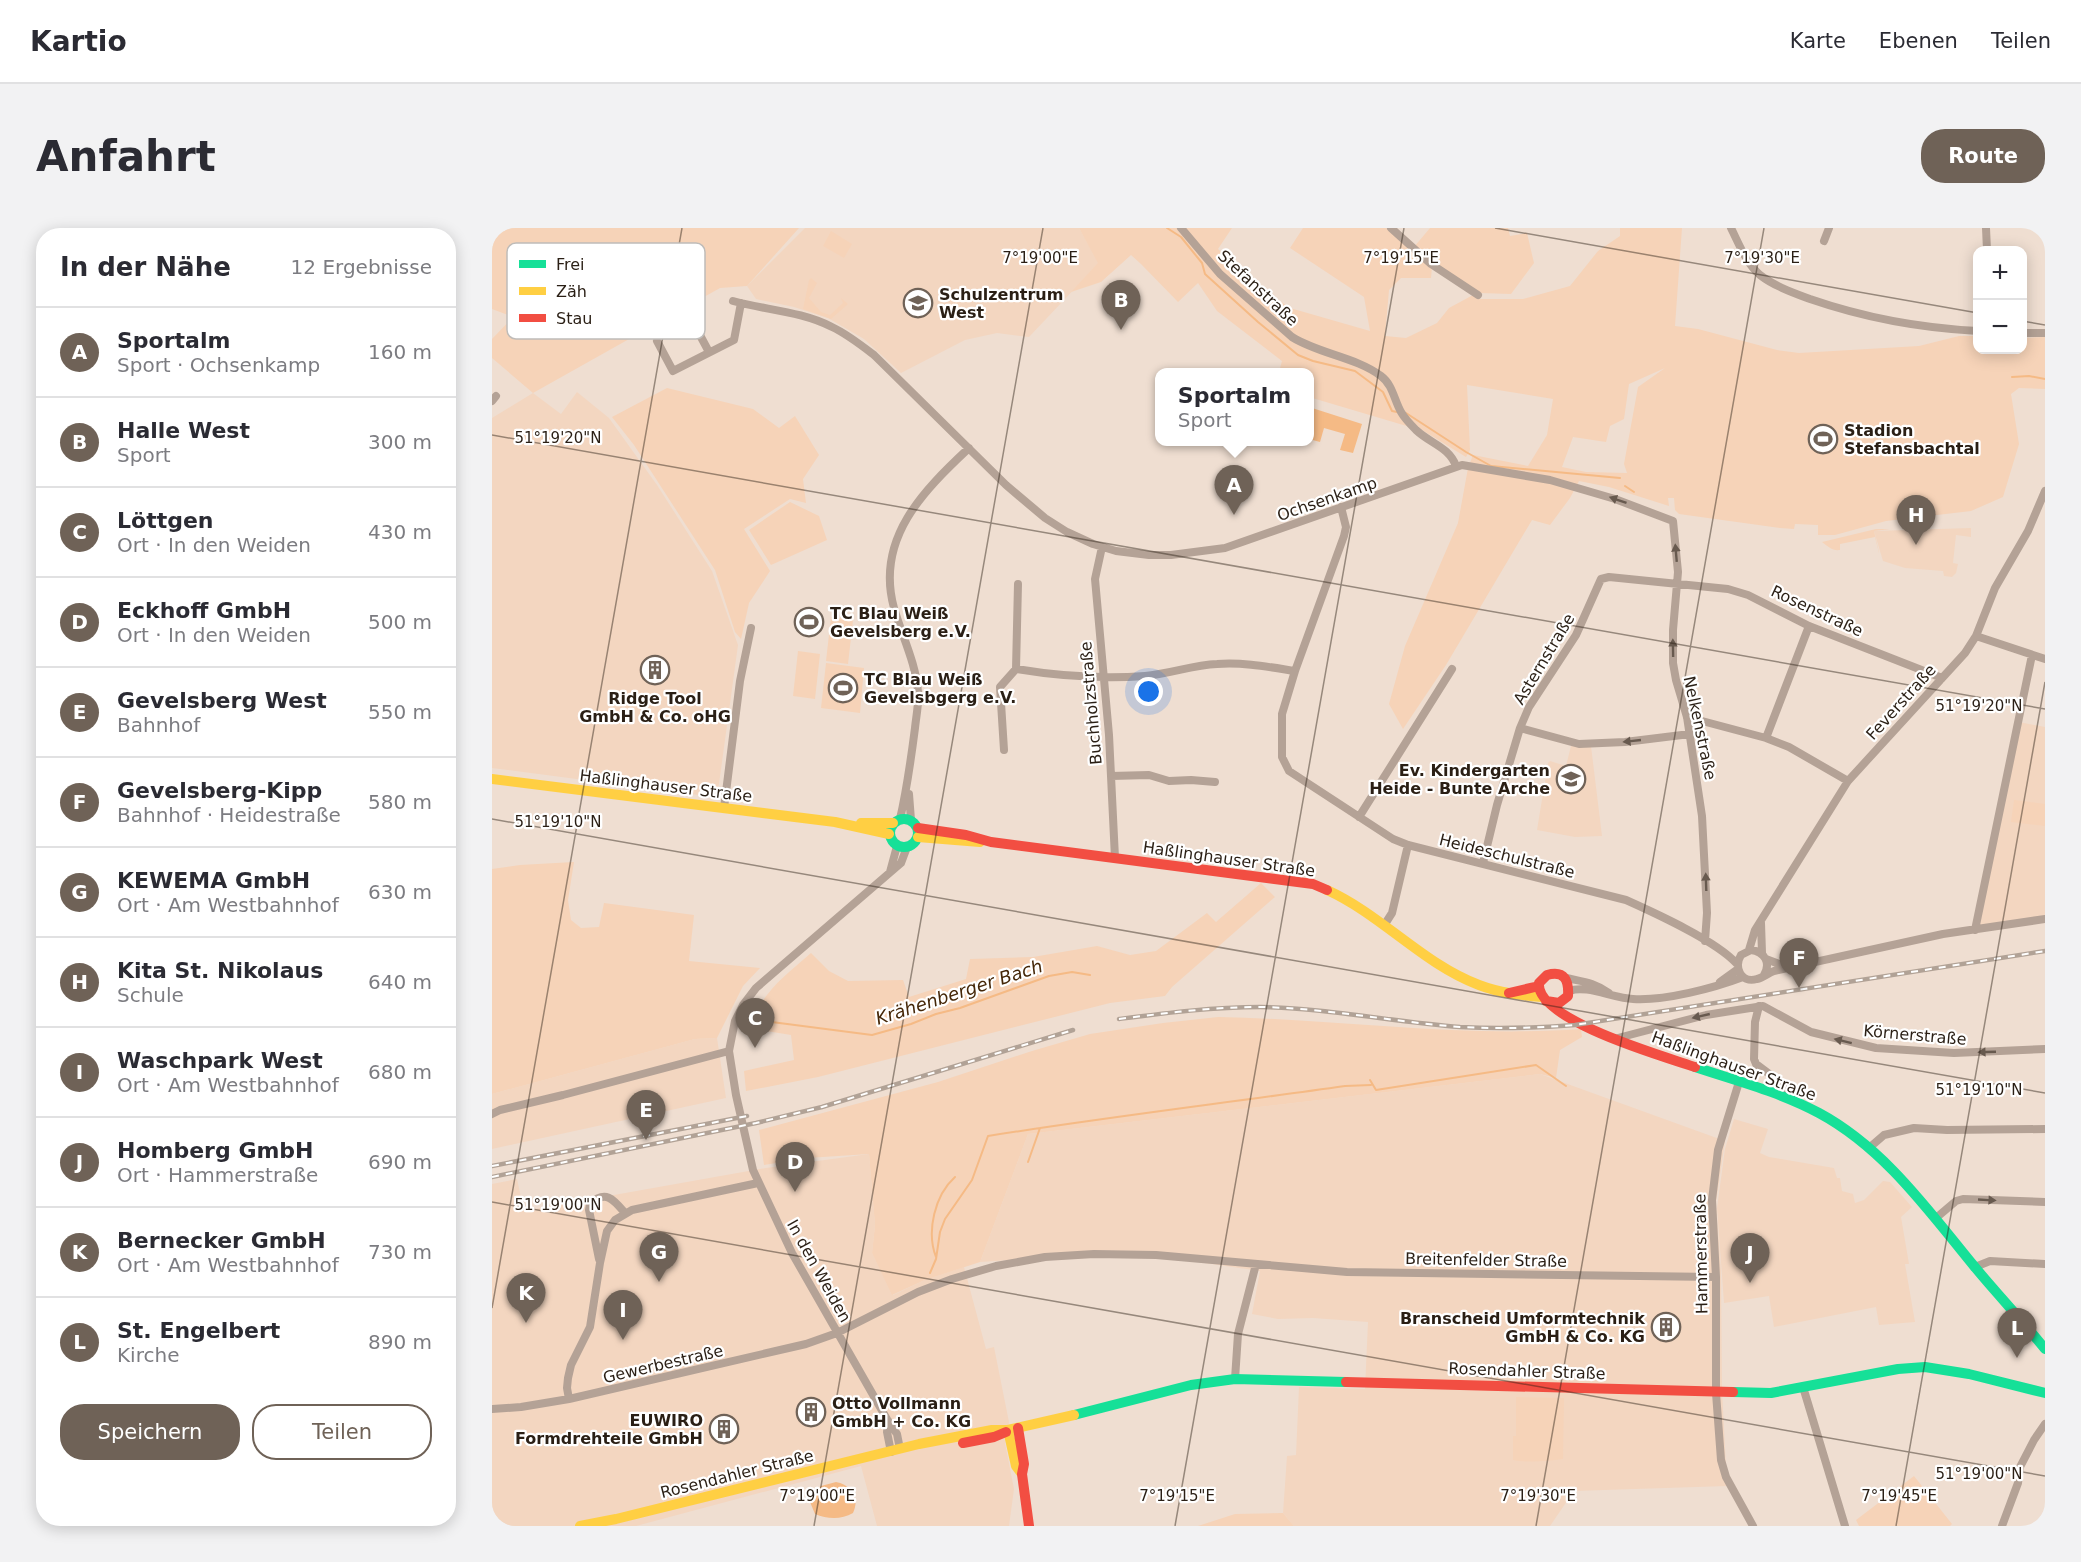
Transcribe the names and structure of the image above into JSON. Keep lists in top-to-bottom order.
{
  "streets": {
    "main road": ["Haßlinghauser Straße", "Rosendahler Straße"],
    "street": [
      "Stefanstraße",
      "Ochsenkamp",
      "Rosenstraße",
      "Asternstraße",
      "Feverstraße",
      "Buchholzstraße",
      "Nelkenstraße",
      "Heideschulstraße",
      "Körnerstraße",
      "Hammerstraße",
      "Breitenfelder Straße",
      "In den Weiden",
      "Gewerbestraße"
    ]
  },
  "crossings": [
    ["Stefanstraße", "Ochsenkamp"],
    ["Ochsenkamp", "Buchholzstraße"],
    ["Ochsenkamp", "Nelkenstraße"],
    ["Rosenstraße", "Asternstraße"],
    ["Rosenstraße", "Feverstraße"],
    ["Rosenstraße", "Nelkenstraße"],
    ["Asternstraße", "Nelkenstraße"],
    ["Asternstraße", "Heideschulstraße"],
    ["Feverstraße", "Heideschulstraße"],
    ["Buchholzstraße", "Haßlinghauser Straße"],
    ["Nelkenstraße", "Heideschulstraße"],
    ["Haßlinghauser Straße", "Hammerstraße"],
    ["Hammerstraße", "Breitenfelder Straße"],
    ["Hammerstraße", "Rosendahler Straße"],
    ["Breitenfelder Straße", "In den Weiden"],
    ["Breitenfelder Straße", "Gewerbestraße"],
    ["In den Weiden", "Gewerbestraße"],
    ["In den Weiden", "Rosendahler Straße"]
  ],
  "one_way": ["Nelkenstraße"],
  "water": ["Krähenberger Bach"],
  "places": {
    "school or university": ["Schulzentrum West", "Ev. Kindergarten Heide - Bunte Arche"],
    "sports": ["Stadion Stefansbachtal", "TC Blau Weiß Gevelsberg e.V.", "TC Blau Weiß Gevelsbgerg e.V."],
    "building": [
      "Ridge Tool GmbH & Co. oHG",
      "Branscheid Umformtechnik GmbH & Co. KG",
      "Otto Vollmann GmbH + Co. KG",
      "EUWIRO Formdrehteile GmbH"
    ]
  },
  "legend": ["Frei", "Zäh", "Stau"],
  "page": {
    "header": "Kartio",
    "nav": ["Karte", "Ebenen", "Teilen"],
    "buttons": [
      "Route",
      ["Speichern", "Teilen"]
    ],
    "title": "Anfahrt",
    "heading": ["In der Nähe", "12 Ergebnisse"],
    "map_buttons": ["+", "−"],
    "pins": [
      "B",
      "A",
      "H",
      "F",
      "C",
      "E",
      "D",
      "G",
      "J",
      "K",
      "I",
      "L"
    ],
    "list": [
      {
        "mark": "A",
        "name": "Sportalm",
        "note": "Sport · Ochsenkamp",
        "value": "160 m"
      },
      {
        "mark": "B",
        "name": "Halle West",
        "note": "Sport",
        "value": "300 m"
      },
      {
        "mark": "C",
        "name": "Löttgen",
        "note": "Ort · In den Weiden",
        "value": "430 m"
      },
      {
        "mark": "D",
        "name": "Eckhoff GmbH",
        "note": "Ort · In den Weiden",
        "value": "500 m"
      },
      {
        "mark": "E",
        "name": "Gevelsberg West",
        "note": "Bahnhof",
        "value": "550 m"
      },
      {
        "mark": "F",
        "name": "Gevelsberg-Kipp",
        "note": "Bahnhof · Heidestraße",
        "value": "580 m"
      },
      {
        "mark": "G",
        "name": "KEWEMA GmbH",
        "note": "Ort · Am Westbahnhof",
        "value": "630 m"
      },
      {
        "mark": "H",
        "name": "Kita St. Nikolaus",
        "note": "Schule",
        "value": "640 m"
      },
      {
        "mark": "I",
        "name": "Waschpark West",
        "note": "Ort · Am Westbahnhof",
        "value": "680 m"
      },
      {
        "mark": "J",
        "name": "Homberg GmbH",
        "note": "Ort · Hammerstraße",
        "value": "690 m"
      },
      {
        "mark": "K",
        "name": "Bernecker GmbH",
        "note": "Ort · Am Westbahnhof",
        "value": "730 m"
      },
      {
        "mark": "L",
        "name": "St. Engelbert",
        "note": "Kirche",
        "value": "890 m"
      }
    ],
    "popup": ["Sportalm", "Sport"]
  },
  "coordinates": [
    "7°19'00\"E",
    "7°19'15\"E",
    "7°19'30\"E",
    "51°19'20\"N",
    "51°19'10\"N",
    "51°19'00\"N",
    "7°19'45\"E"
  ]
}
